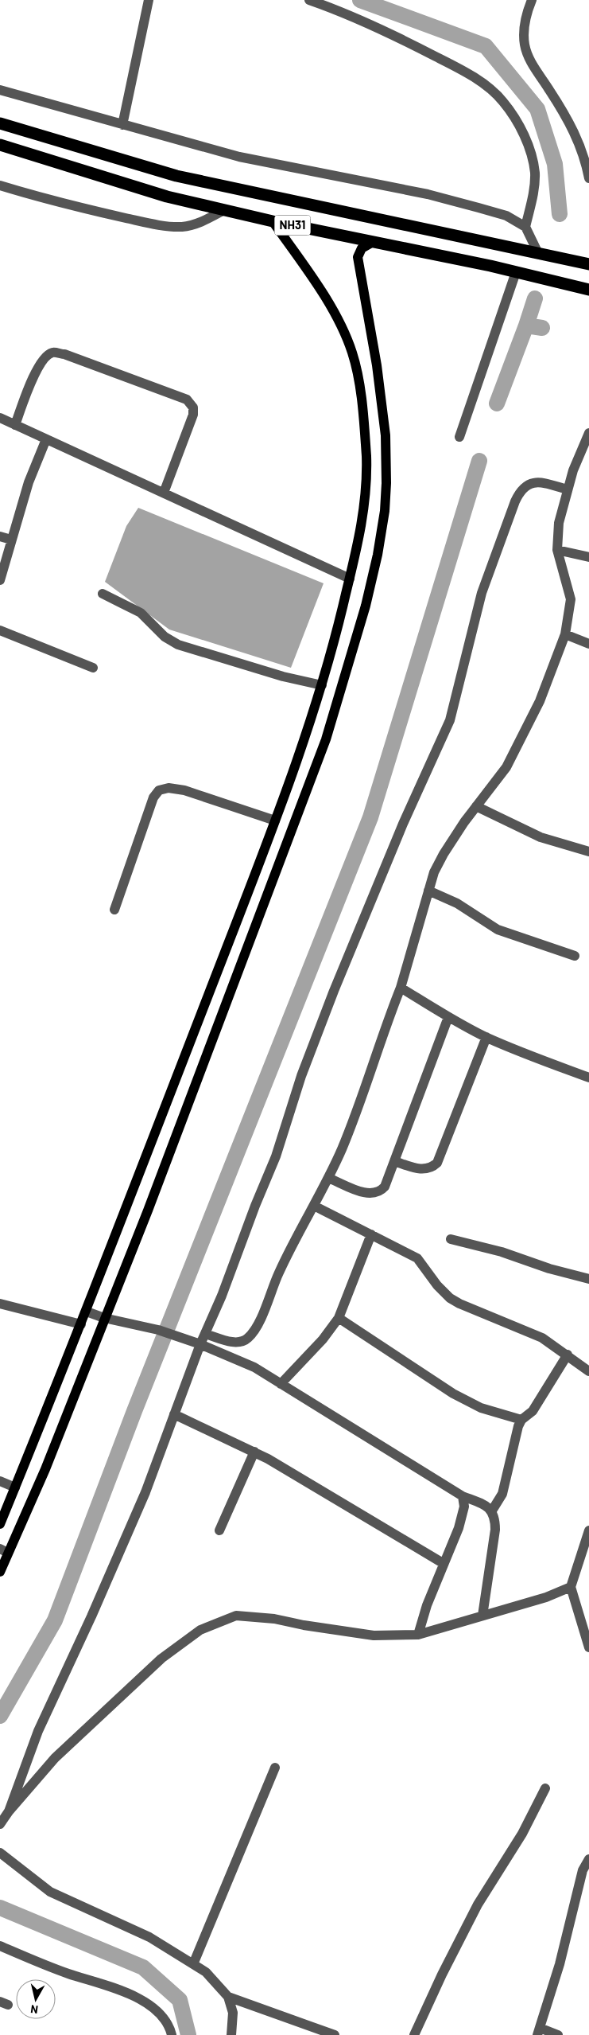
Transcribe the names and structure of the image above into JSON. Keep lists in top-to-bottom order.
{
  "streets": {
    "highway": ["NH31"]
  },
  "north": "bottom"
}
